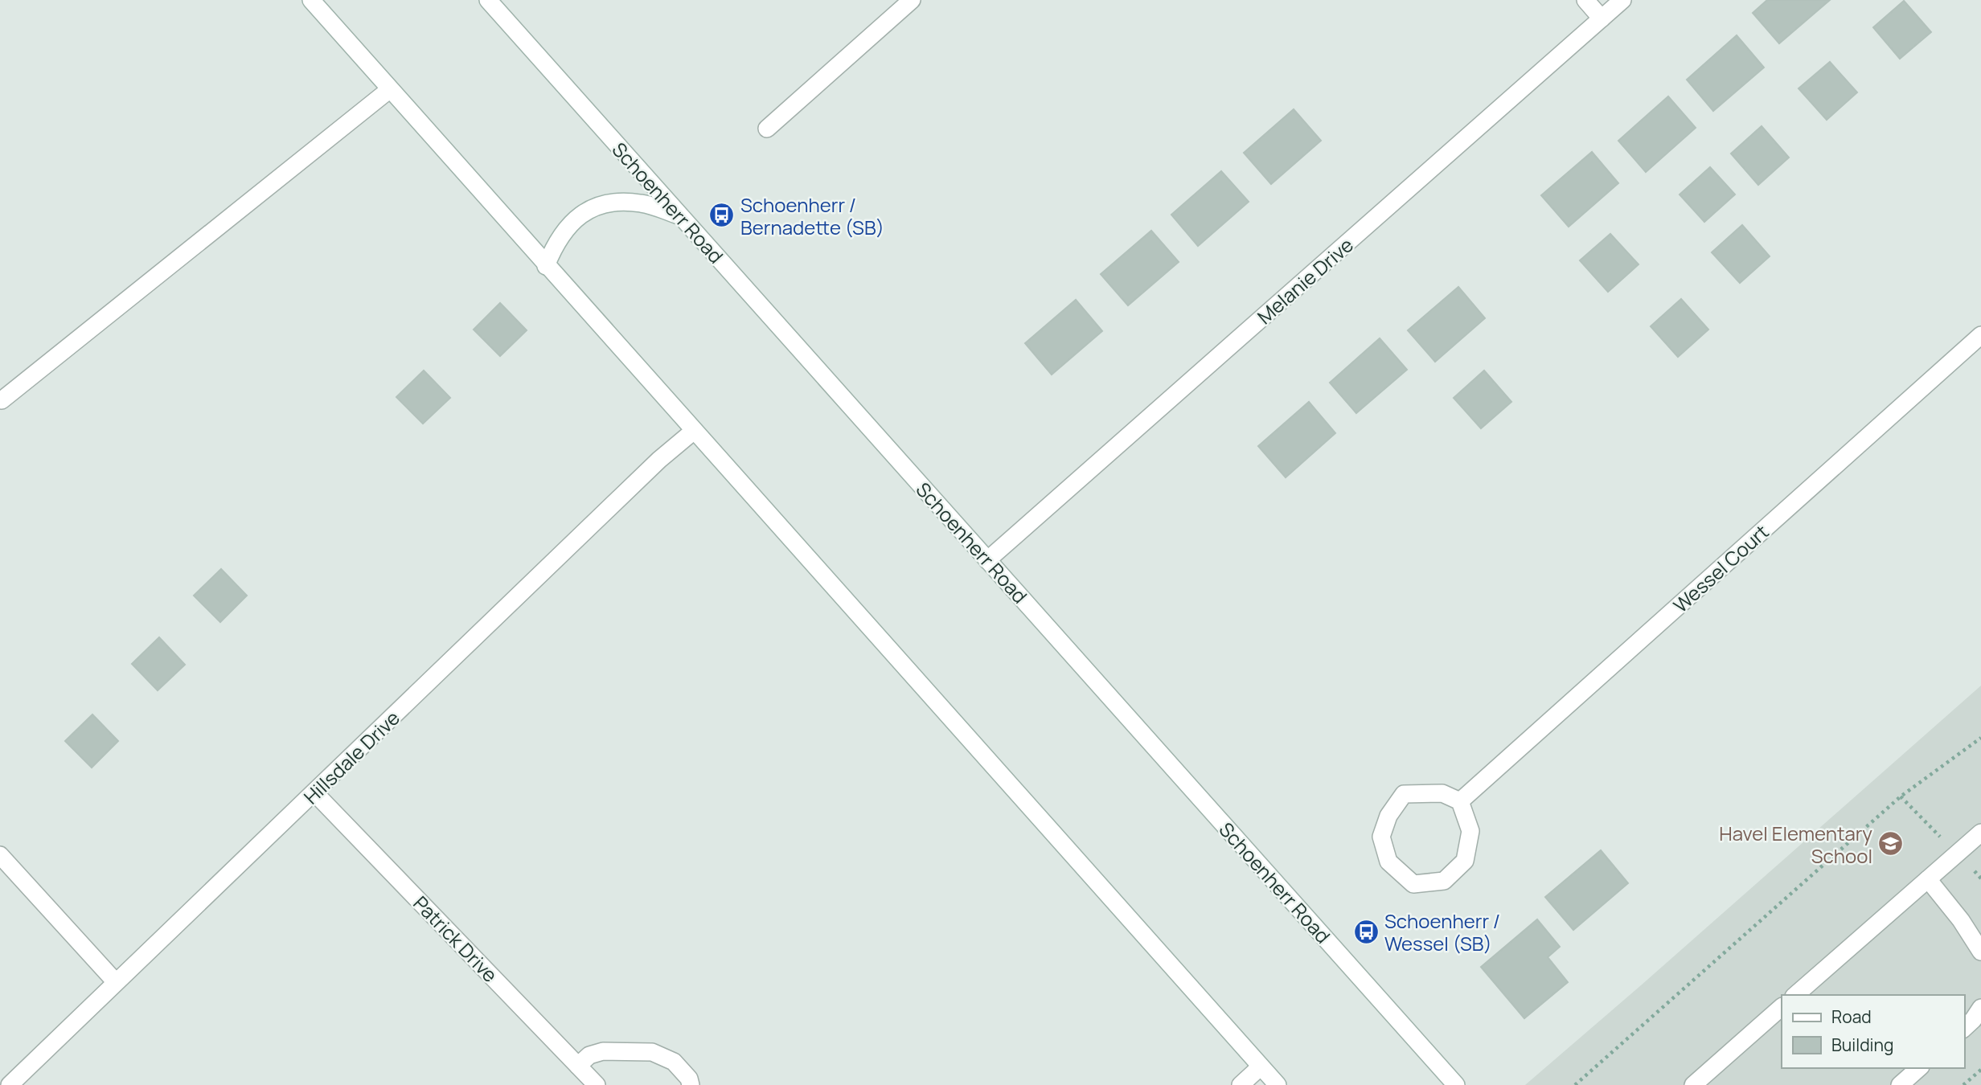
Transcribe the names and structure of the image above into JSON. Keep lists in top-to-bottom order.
{
  "streets": {
    "street": [
      "Schoenherr Road",
      "Melanie Drive",
      "Wessel Court",
      "Hillsdale Drive",
      "Patrick Drive"
    ]
  },
  "crossings": [
    ["Schoenherr Road", "Melanie Drive"],
    ["Hillsdale Drive", "Patrick Drive"]
  ],
  "places": {
    "bus stop": ["Schoenherr / Bernadette (SB)", "Schoenherr / Wessel (SB)"],
    "school or university": ["Havel Elementary School"]
  },
  "legend": ["Road", "Building"]
}
